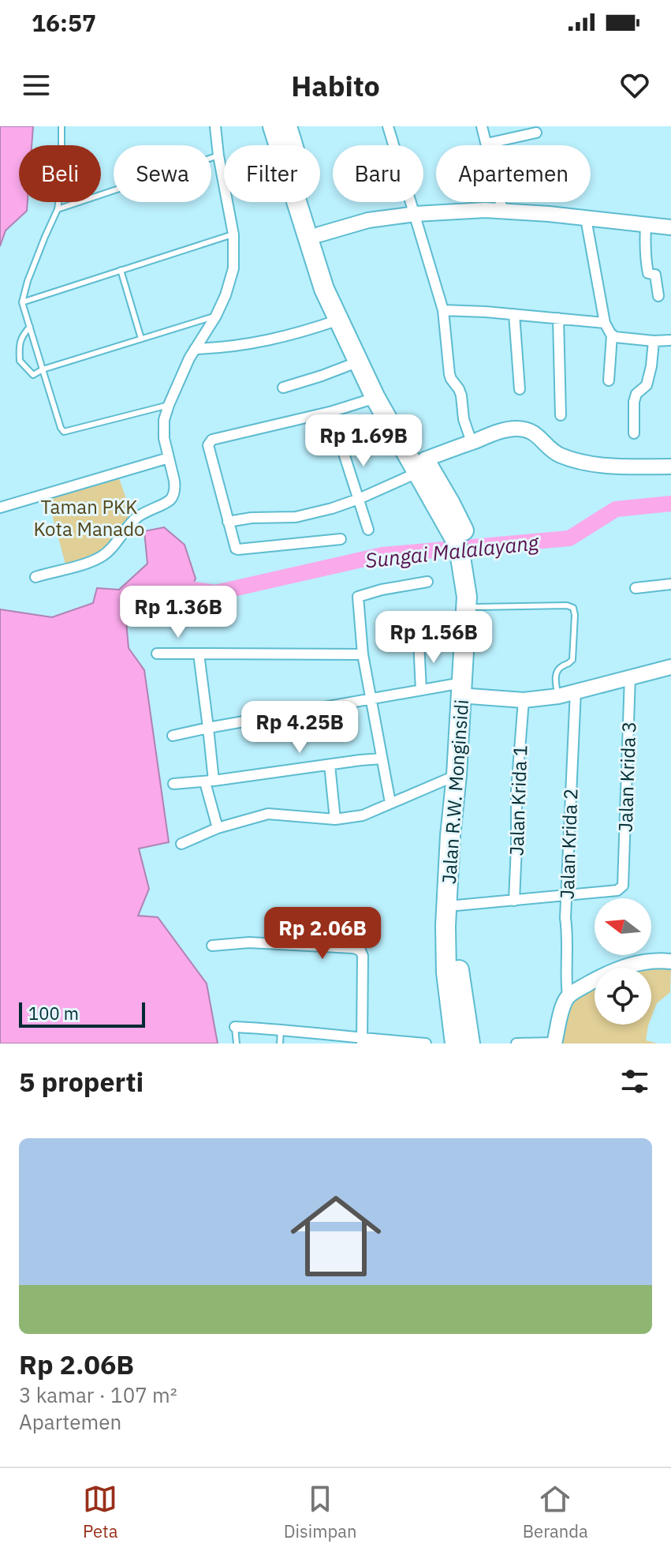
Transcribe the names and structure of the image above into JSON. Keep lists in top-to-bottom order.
{
  "streets": {
    "highway": ["Jalan R.W. Monginsidi"],
    "street": ["Jalan Krida 3", "Jalan Krida 1", "Jalan Krida 2"]
  },
  "crossings": [
    ["Jalan Krida 3", "Jalan Krida 2"]
  ],
  "water": ["Sungai Malalayang"],
  "parks": ["Taman PKK Kota Manado"],
  "scale_bar": "100 m",
  "north": "left",
  "page": {
    "status": "16:57",
    "header": "Habito",
    "chip": [
      "Beli",
      "Sewa",
      "Filter",
      "Baru",
      "Apartemen"
    ],
    "price": [
      "Rp 1.69B",
      "Rp 1.36B",
      "Rp 1.56B",
      "Rp 4.25B",
      "Rp 2.06B"
    ],
    "scale": "100 m",
    "heading": "5 properti",
    "list": [
      {
        "name": "Rp 2.06B",
        "note": "3 kamar · 107 m² · Apartemen"
      }
    ],
    "tabs": ["Peta", "Disimpan", "Beranda"]
  }
}
